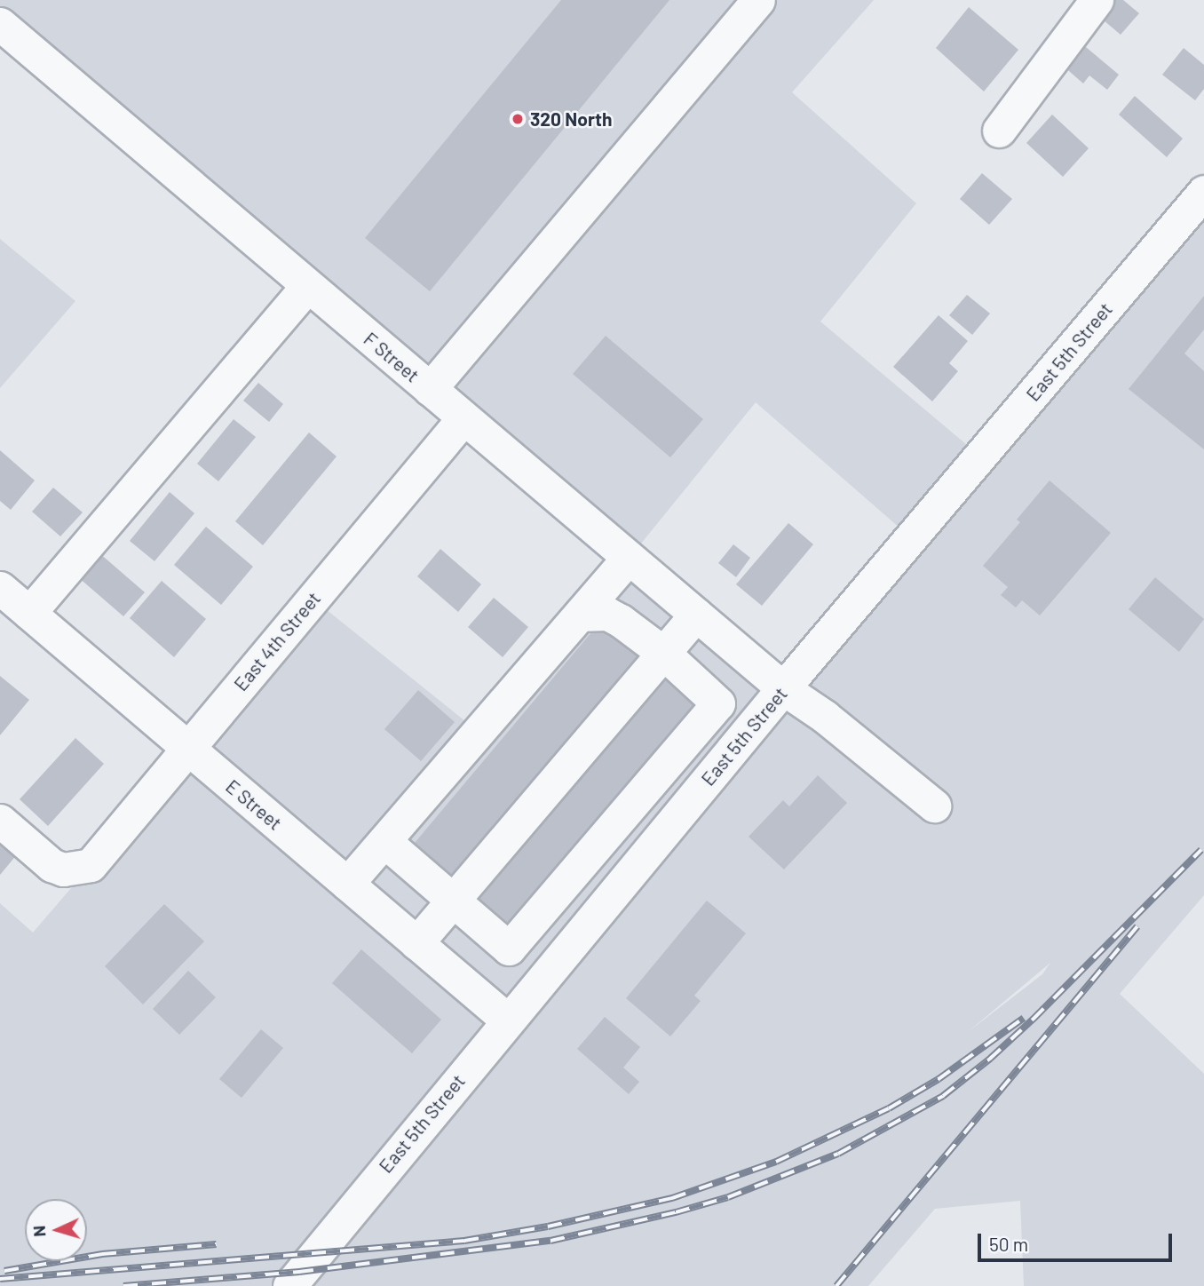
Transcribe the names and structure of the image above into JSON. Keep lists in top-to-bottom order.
{
  "streets": {
    "street": [
      "East 5th Street",
      "F Street",
      "East 4th Street",
      "E Street"
    ]
  },
  "crossings": [
    ["East 5th Street", "F Street"],
    ["East 5th Street", "E Street"],
    ["F Street", "East 4th Street"],
    ["East 4th Street", "E Street"]
  ],
  "places": ["320 North"],
  "scale_bar": "50 m",
  "north": "left"
}
